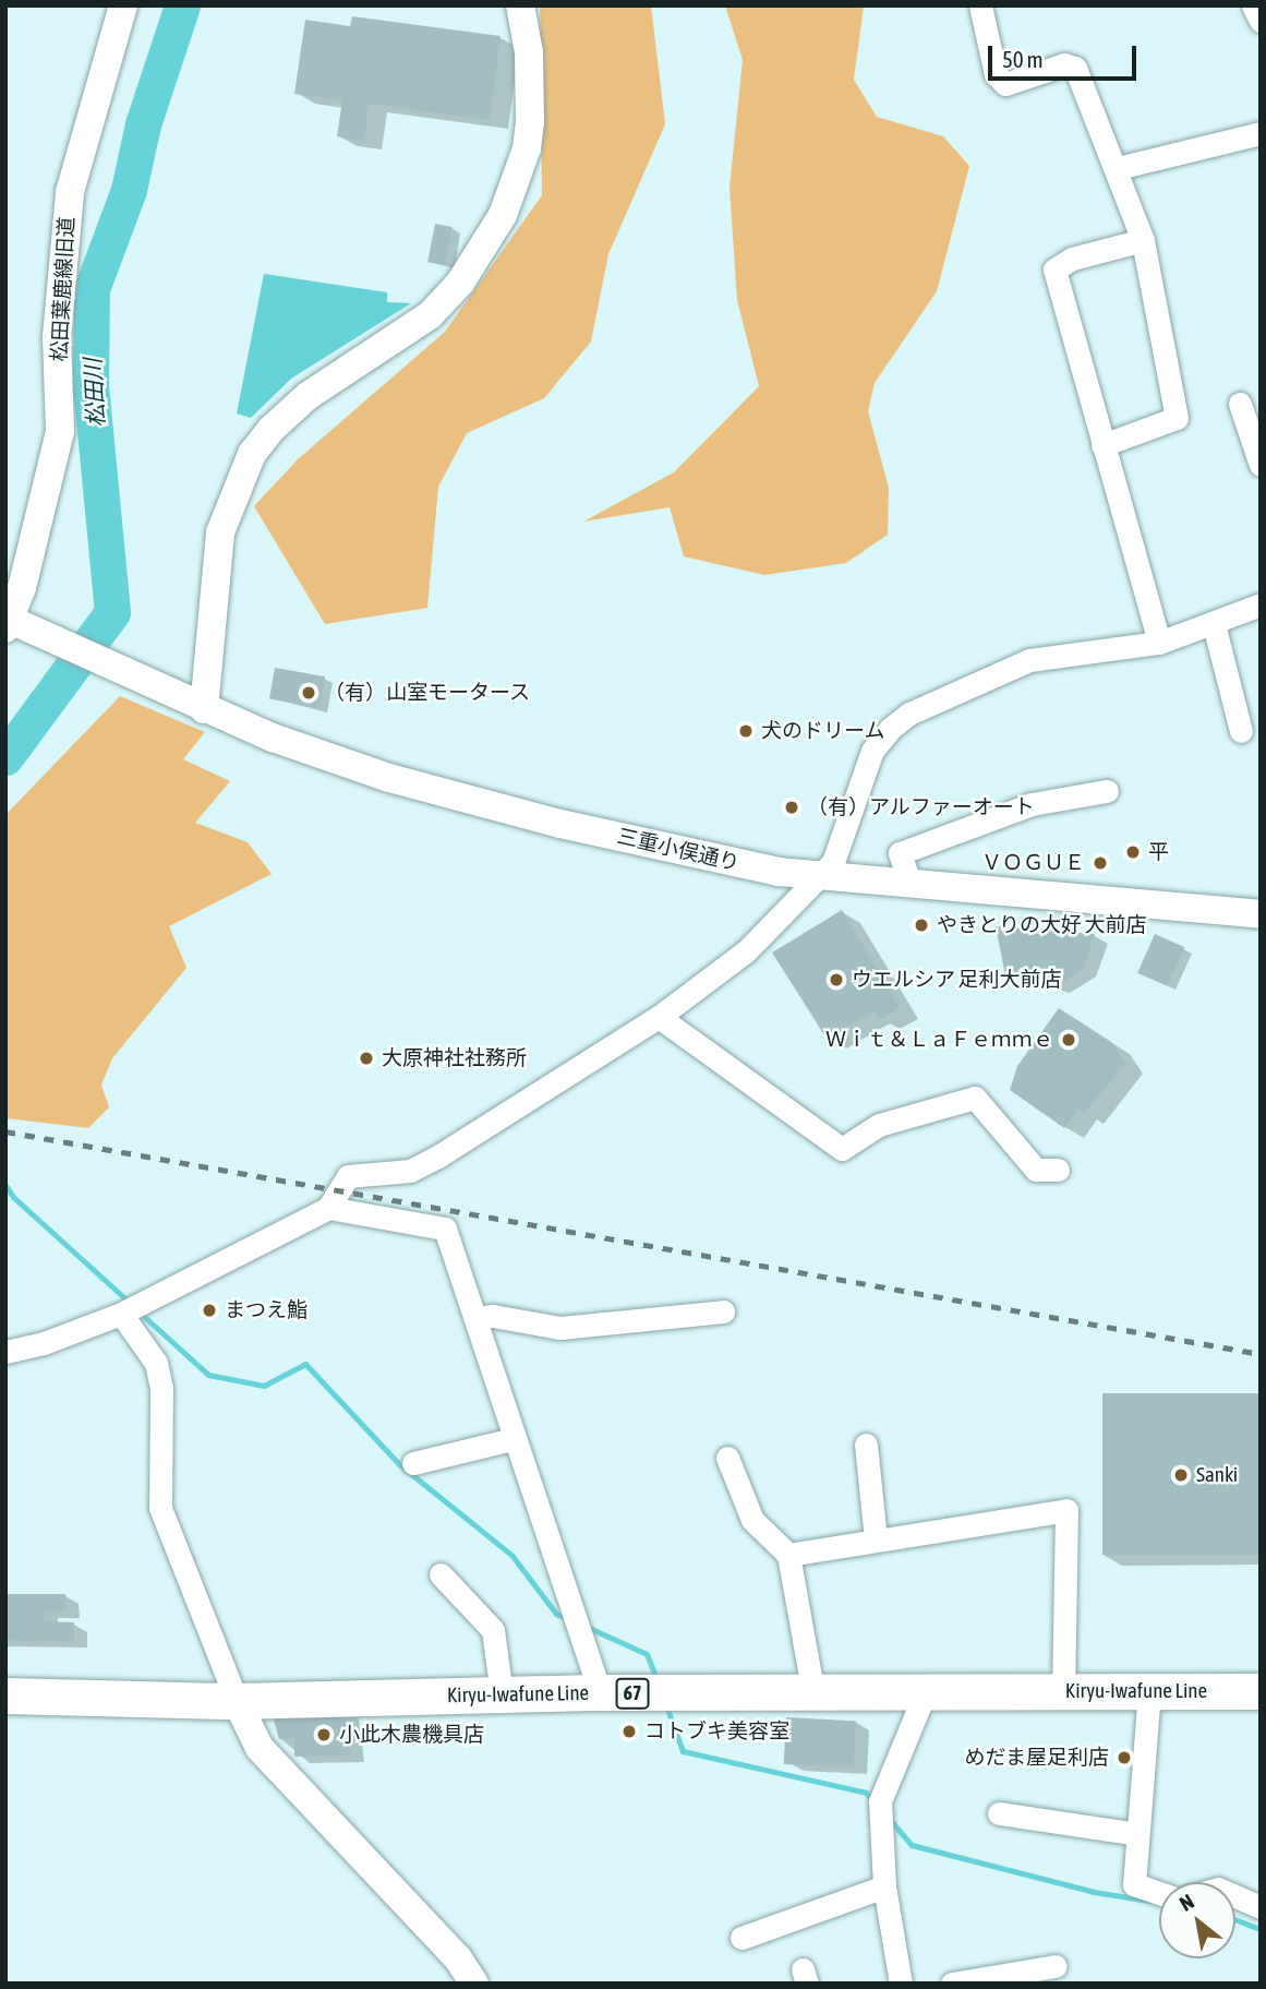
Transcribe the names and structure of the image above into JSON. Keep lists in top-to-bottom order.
{
  "streets": {
    "main road": ["Kiryu-Iwafune Line", "67"],
    "street": ["松田葉鹿線旧道", "三重小俣通り"]
  },
  "crossings": [
    ["松田葉鹿線旧道", "三重小俣通り"]
  ],
  "water": ["松田川"],
  "places": [
    "（有）山室モータース",
    "犬のドリーム",
    "（有）アルファーオート",
    "平",
    "ＶＯＧＵＥ",
    "やきとりの大好 大前店",
    "ウエルシア 足利大前店",
    "Ｗｉｔ＆ＬａＦｅｍｍｅ",
    "大原神社社務所",
    "まつえ鮨",
    "Sanki",
    "コトブキ美容室",
    "小此木農機具店",
    "めだま屋足利店"
  ],
  "scale_bar": "50 m",
  "north": "top left"
}
